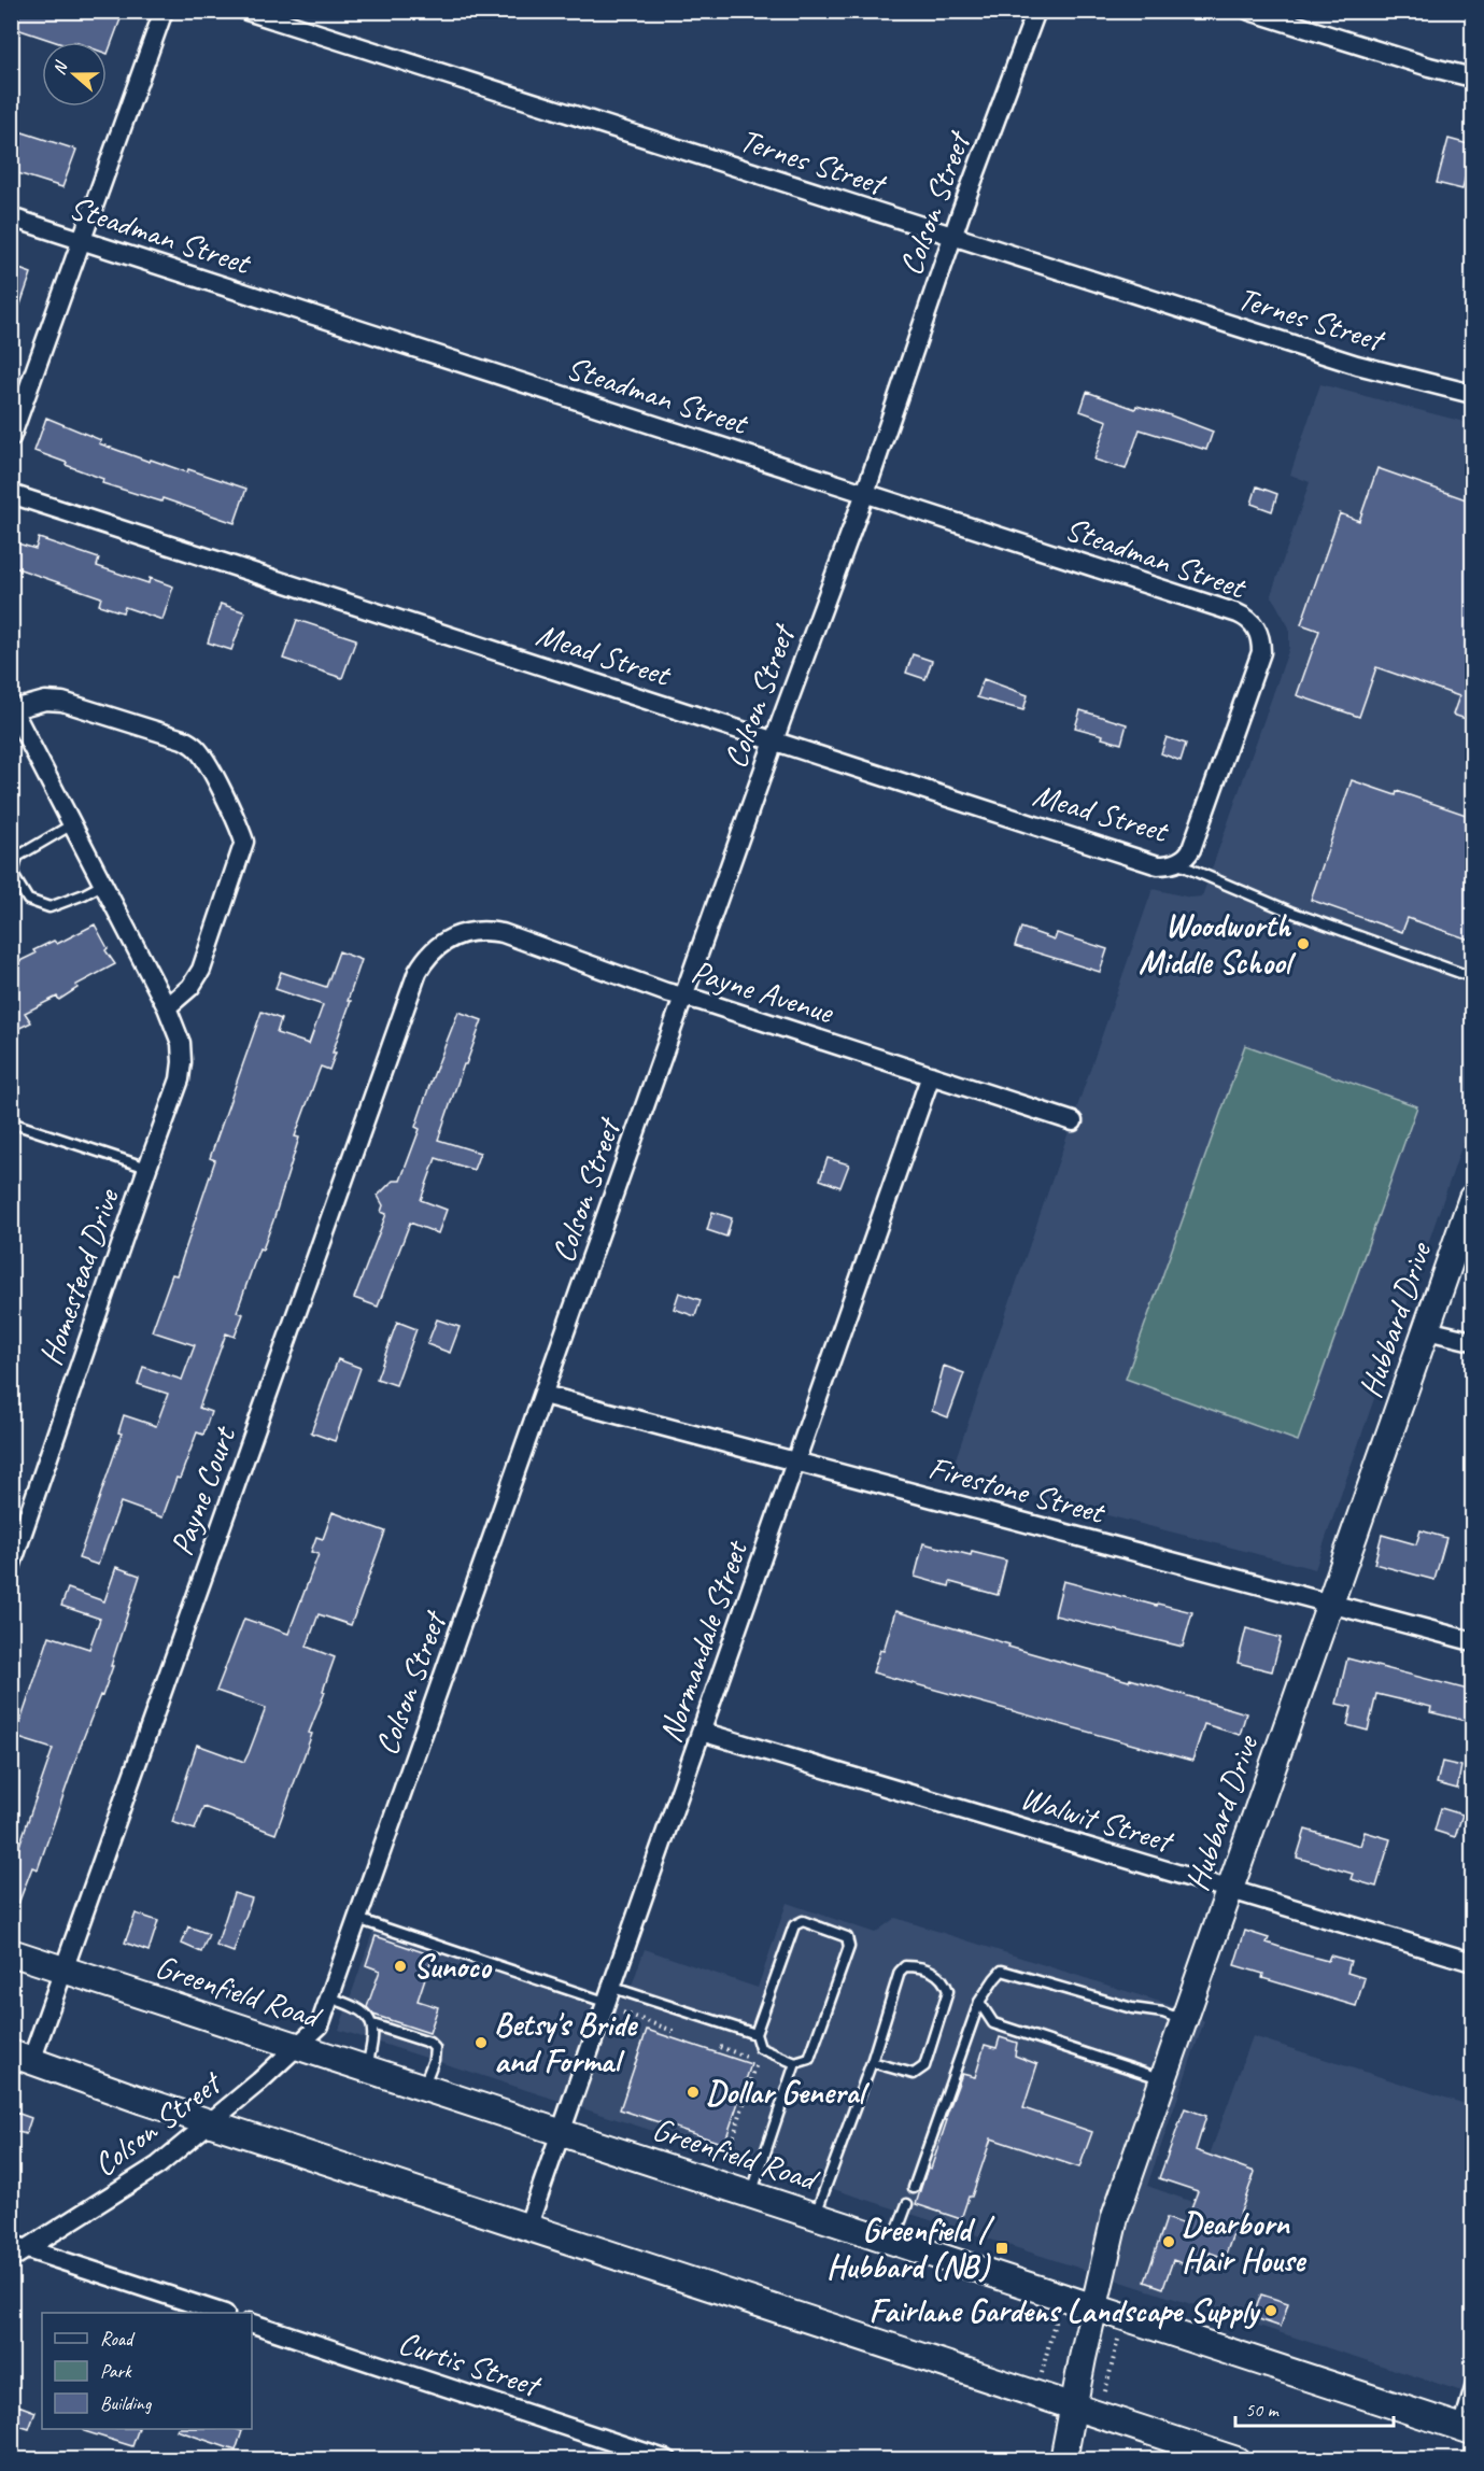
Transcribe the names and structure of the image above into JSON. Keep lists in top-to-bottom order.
{
  "streets": {
    "main road": ["Hubbard Drive", "Greenfield Road"],
    "street": [
      "Ternes Street",
      "Colson Street",
      "Steadman Street",
      "Mead Street",
      "Payne Avenue",
      "Homestead Drive",
      "Firestone Street",
      "Payne Court",
      "Normandale Street",
      "Walwit Street",
      "Curtis Street"
    ]
  },
  "crossings": [
    ["Ternes Street", "Colson Street"],
    ["Colson Street", "Steadman Street"],
    ["Colson Street", "Mead Street"],
    ["Colson Street", "Payne Avenue"],
    ["Colson Street", "Firestone Street"],
    ["Colson Street", "Greenfield Road"],
    ["Steadman Street", "Mead Street"],
    ["Payne Avenue", "Payne Court"],
    ["Payne Avenue", "Normandale Street"],
    ["Hubbard Drive", "Firestone Street"],
    ["Hubbard Drive", "Walwit Street"],
    ["Hubbard Drive", "Greenfield Road"],
    ["Firestone Street", "Normandale Street"],
    ["Payne Court", "Greenfield Road"],
    ["Normandale Street", "Walwit Street"],
    ["Normandale Street", "Greenfield Road"]
  ],
  "places": {
    "other": [
      "Woodworth Middle School",
      "Sunoco",
      "Betsy's Bride and Formal",
      "Dollar General",
      "Dearborn Hair House",
      "Fairlane Gardens Landscape Supply"
    ],
    "transit": ["Greenfield / Hubbard (NB)"]
  },
  "legend": ["Road", "Park", "Building"],
  "scale_bar": "50 m",
  "north": "left"
}
